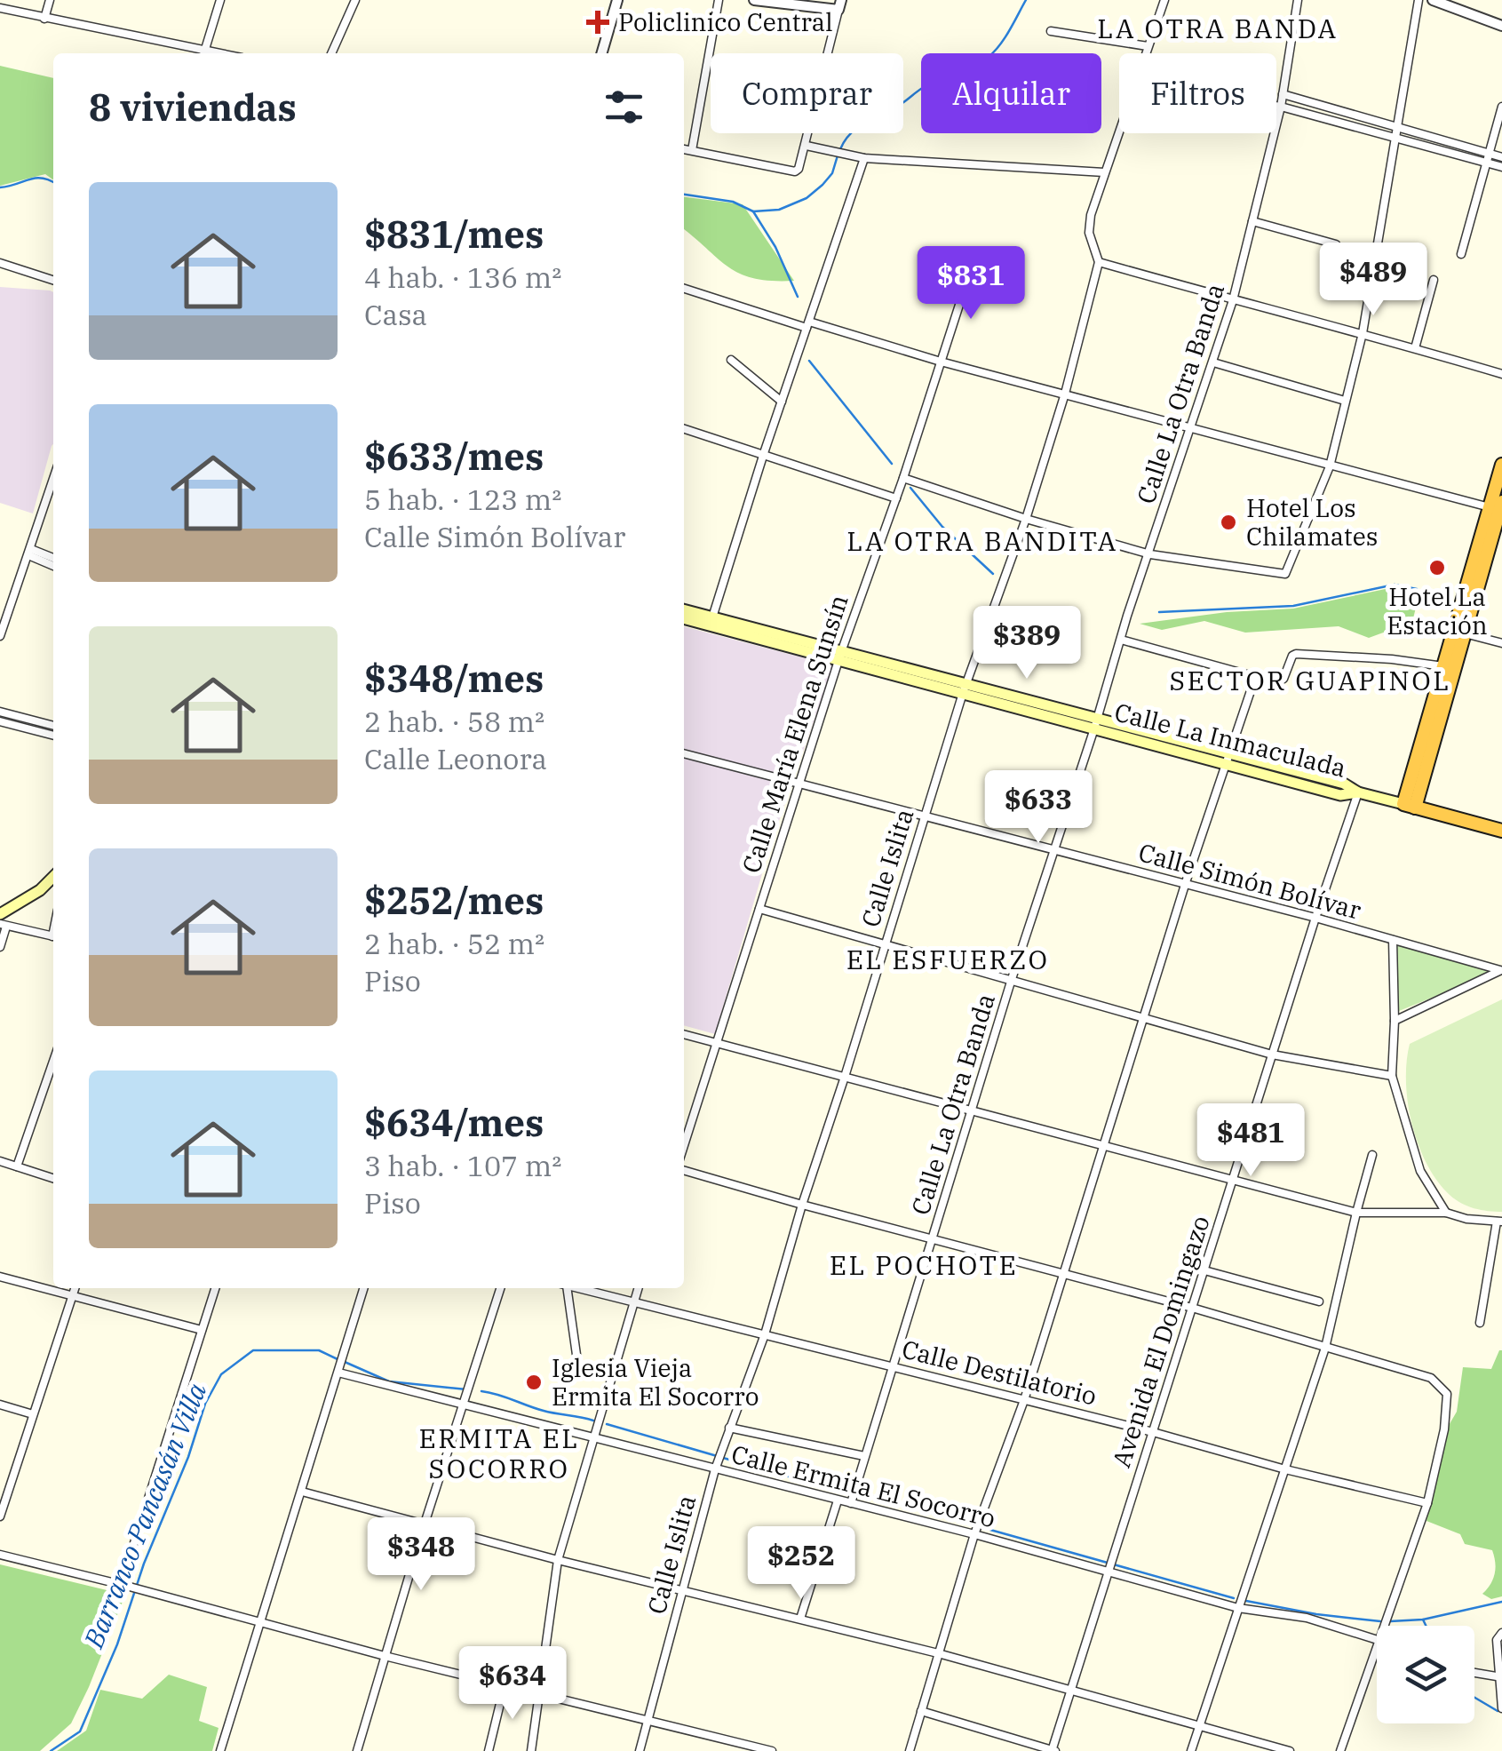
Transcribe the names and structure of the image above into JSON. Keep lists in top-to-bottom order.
{
  "streets": {
    "main road": ["Calle La Inmaculada"],
    "street": [
      "Calle La Otra Banda",
      "Calle María Elena Sunsín",
      "Calle Islita",
      "Calle Simón Bolívar",
      "Avenida El Domingazo",
      "Calle Destilatorio",
      "Calle Ermita El Socorro"
    ]
  },
  "crossings": [
    ["Calle La Otra Banda", "Calle La Inmaculada"],
    ["Calle La Otra Banda", "Calle Simón Bolívar"],
    ["Calle La Otra Banda", "Calle Destilatorio"],
    ["Calle La Otra Banda", "Calle Ermita El Socorro"],
    ["Calle María Elena Sunsín", "Calle La Inmaculada"],
    ["Calle María Elena Sunsín", "Calle Simón Bolívar"],
    ["Calle La Inmaculada", "Calle Islita"],
    ["Calle La Inmaculada", "Avenida El Domingazo"],
    ["Calle Islita", "Calle Simón Bolívar"],
    ["Calle Islita", "Calle Destilatorio"],
    ["Calle Islita", "Calle Ermita El Socorro"],
    ["Calle Simón Bolívar", "Avenida El Domingazo"],
    ["Avenida El Domingazo", "Calle Destilatorio"],
    ["Avenida El Domingazo", "Calle Ermita El Socorro"]
  ],
  "districts": [
    "LA OTRA BANDA",
    "LA OTRA BANDITA",
    "SECTOR GUAPINOL",
    "EL ESFUERZO",
    "EL POCHOTE",
    "ERMITA EL SOCORRO"
  ],
  "water": ["Barranco Pancasán Villa"],
  "places": {
    "health": ["Policlinico Central"],
    "other": ["Hotel Los Chilamates", "Hotel La Estación", "Iglesia Vieja Ermita El Socorro"]
  },
  "page": {
    "chip": ["Comprar", "Alquilar", "Filtros"],
    "heading": "8 viviendas",
    "list": [
      {
        "name": "$831/mes",
        "note": "4 hab. · 136 m² · Casa"
      },
      {
        "name": "$633/mes",
        "note": "5 hab. · 123 m² · Calle Simón Bolívar"
      },
      {
        "name": "$348/mes",
        "note": "2 hab. · 58 m² · Calle Leonora"
      },
      {
        "name": "$252/mes",
        "note": "2 hab. · 52 m² · Piso"
      },
      {
        "name": "$634/mes",
        "note": "3 hab. · 107 m² · Piso"
      }
    ],
    "price": [
      "$489",
      "$831",
      "$389",
      "$633",
      "$481",
      "$348",
      "$252",
      "$634"
    ]
  }
}
